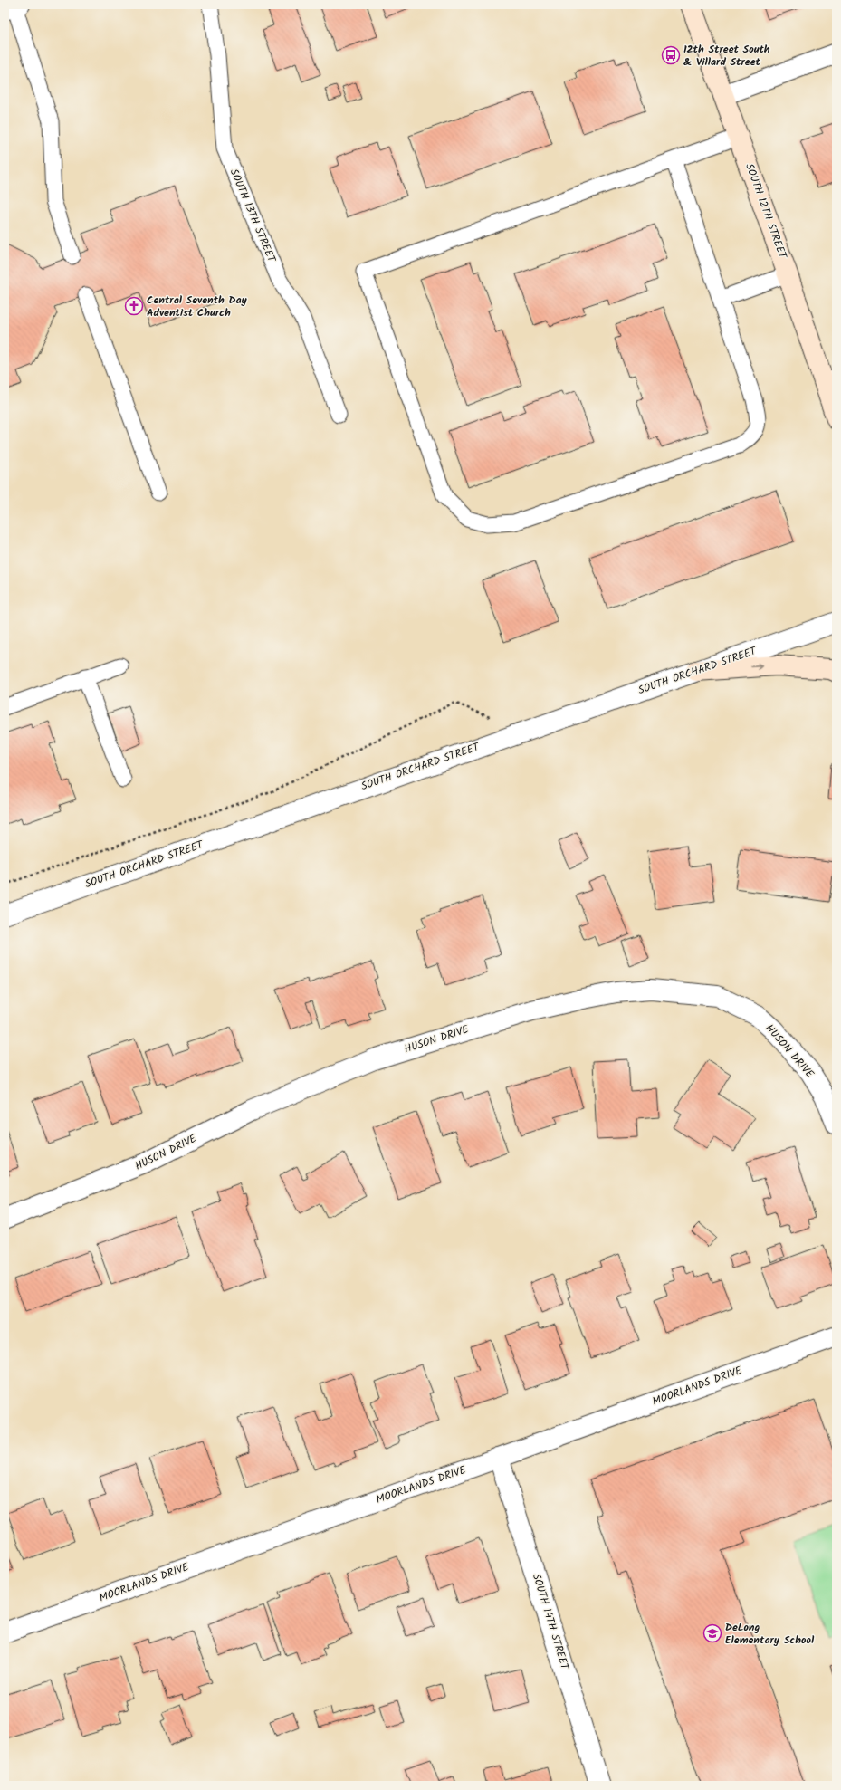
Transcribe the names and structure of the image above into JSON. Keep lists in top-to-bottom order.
{
  "streets": {
    "main road": ["SOUTH 12TH STREET"],
    "street": [
      "SOUTH ORCHARD STREET",
      "HUSON DRIVE",
      "MOORLANDS DRIVE",
      "SOUTH 14TH STREET"
    ],
    "lane": ["SOUTH 13TH STREET"]
  },
  "crossings": [
    ["MOORLANDS DRIVE", "SOUTH 14TH STREET"]
  ],
  "places": {
    "bus stop": ["12th Street South & Villard Street"],
    "church": ["Central Seventh Day Adventist Church"],
    "school or university": ["DeLong Elementary School"]
  }
}
